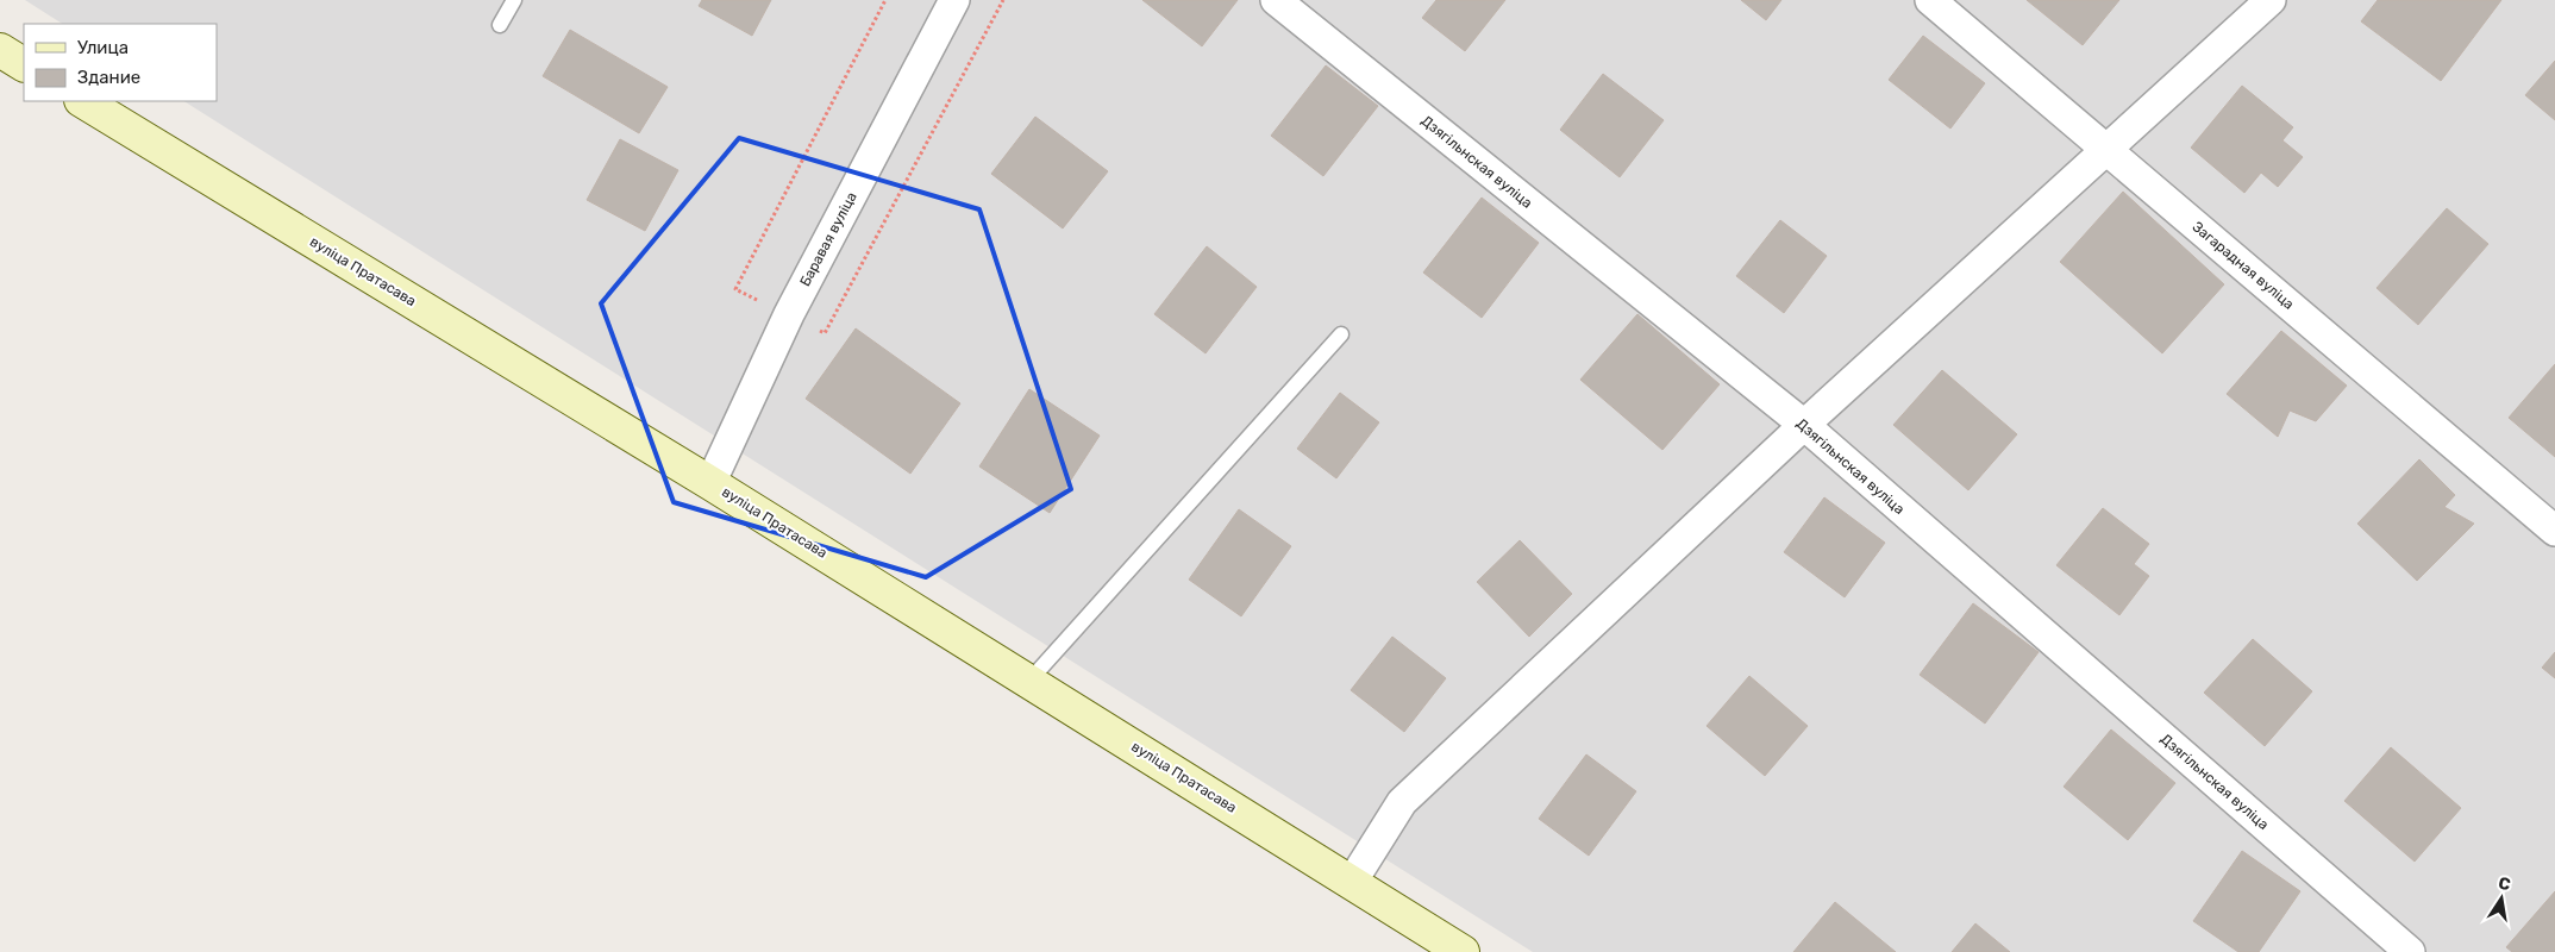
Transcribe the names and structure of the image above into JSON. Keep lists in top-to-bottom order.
{
  "streets": {
    "main road": ["вуліца Пратасава"],
    "street": ["Дзягільнская вуліца", "Баравая вуліца", "Загарадная вуліца"]
  },
  "crossings": [
    ["Баравая вуліца", "вуліца Пратасава"]
  ],
  "legend": ["Улица", "Здание"],
  "north": "top"
}
